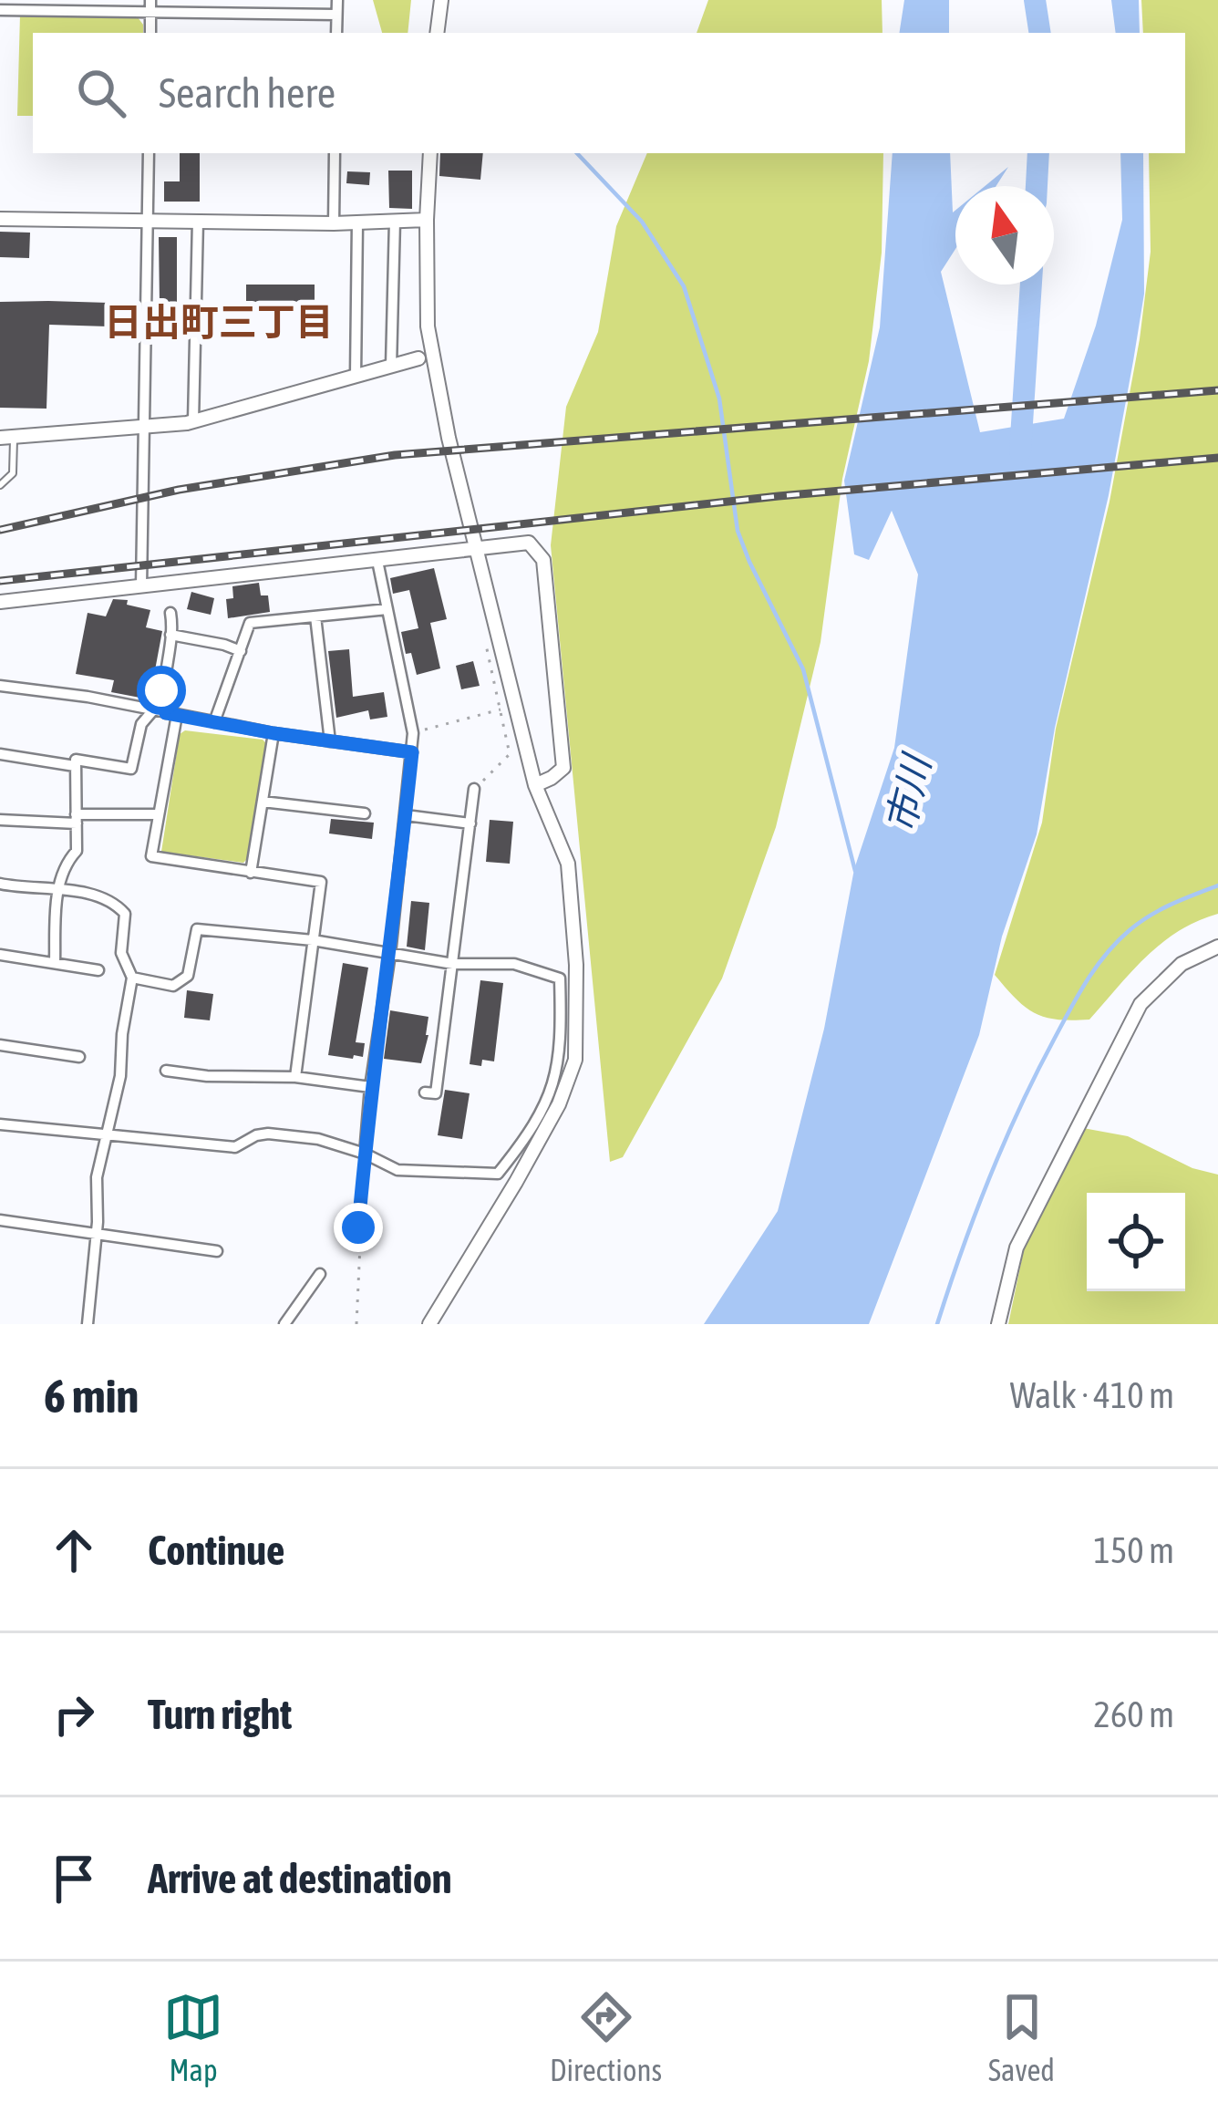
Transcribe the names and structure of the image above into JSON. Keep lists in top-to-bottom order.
{
  "districts": ["日出町三丁目"],
  "water": ["市川"],
  "north": "top",
  "page": {
    "search": "Search here",
    "heading": ["6 min", "Walk · 410 m"],
    "list": [
      ["Continue", "150 m"],
      ["Turn right", "260 m"],
      "Arrive at destination"
    ],
    "nav": ["Map", "Directions", "Saved"]
  }
}
